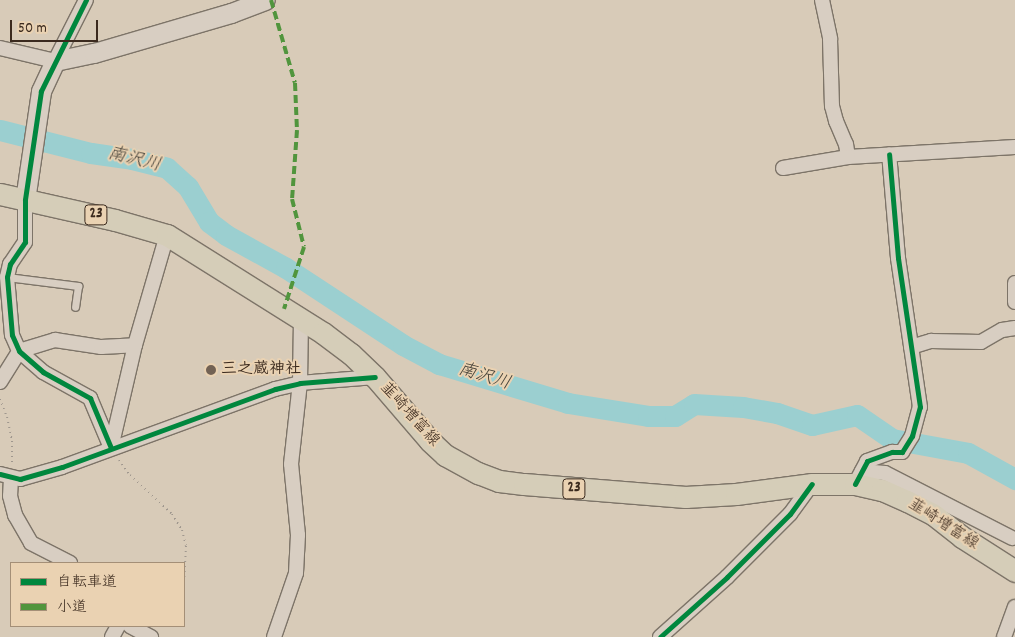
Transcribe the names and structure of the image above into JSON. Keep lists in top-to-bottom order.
{
  "streets": {
    "main road": ["23", "韮崎増富線"]
  },
  "water": ["南沢川"],
  "places": ["三之蔵神社"],
  "legend": ["自転車道", "小道"],
  "scale_bar": "50 m"
}
